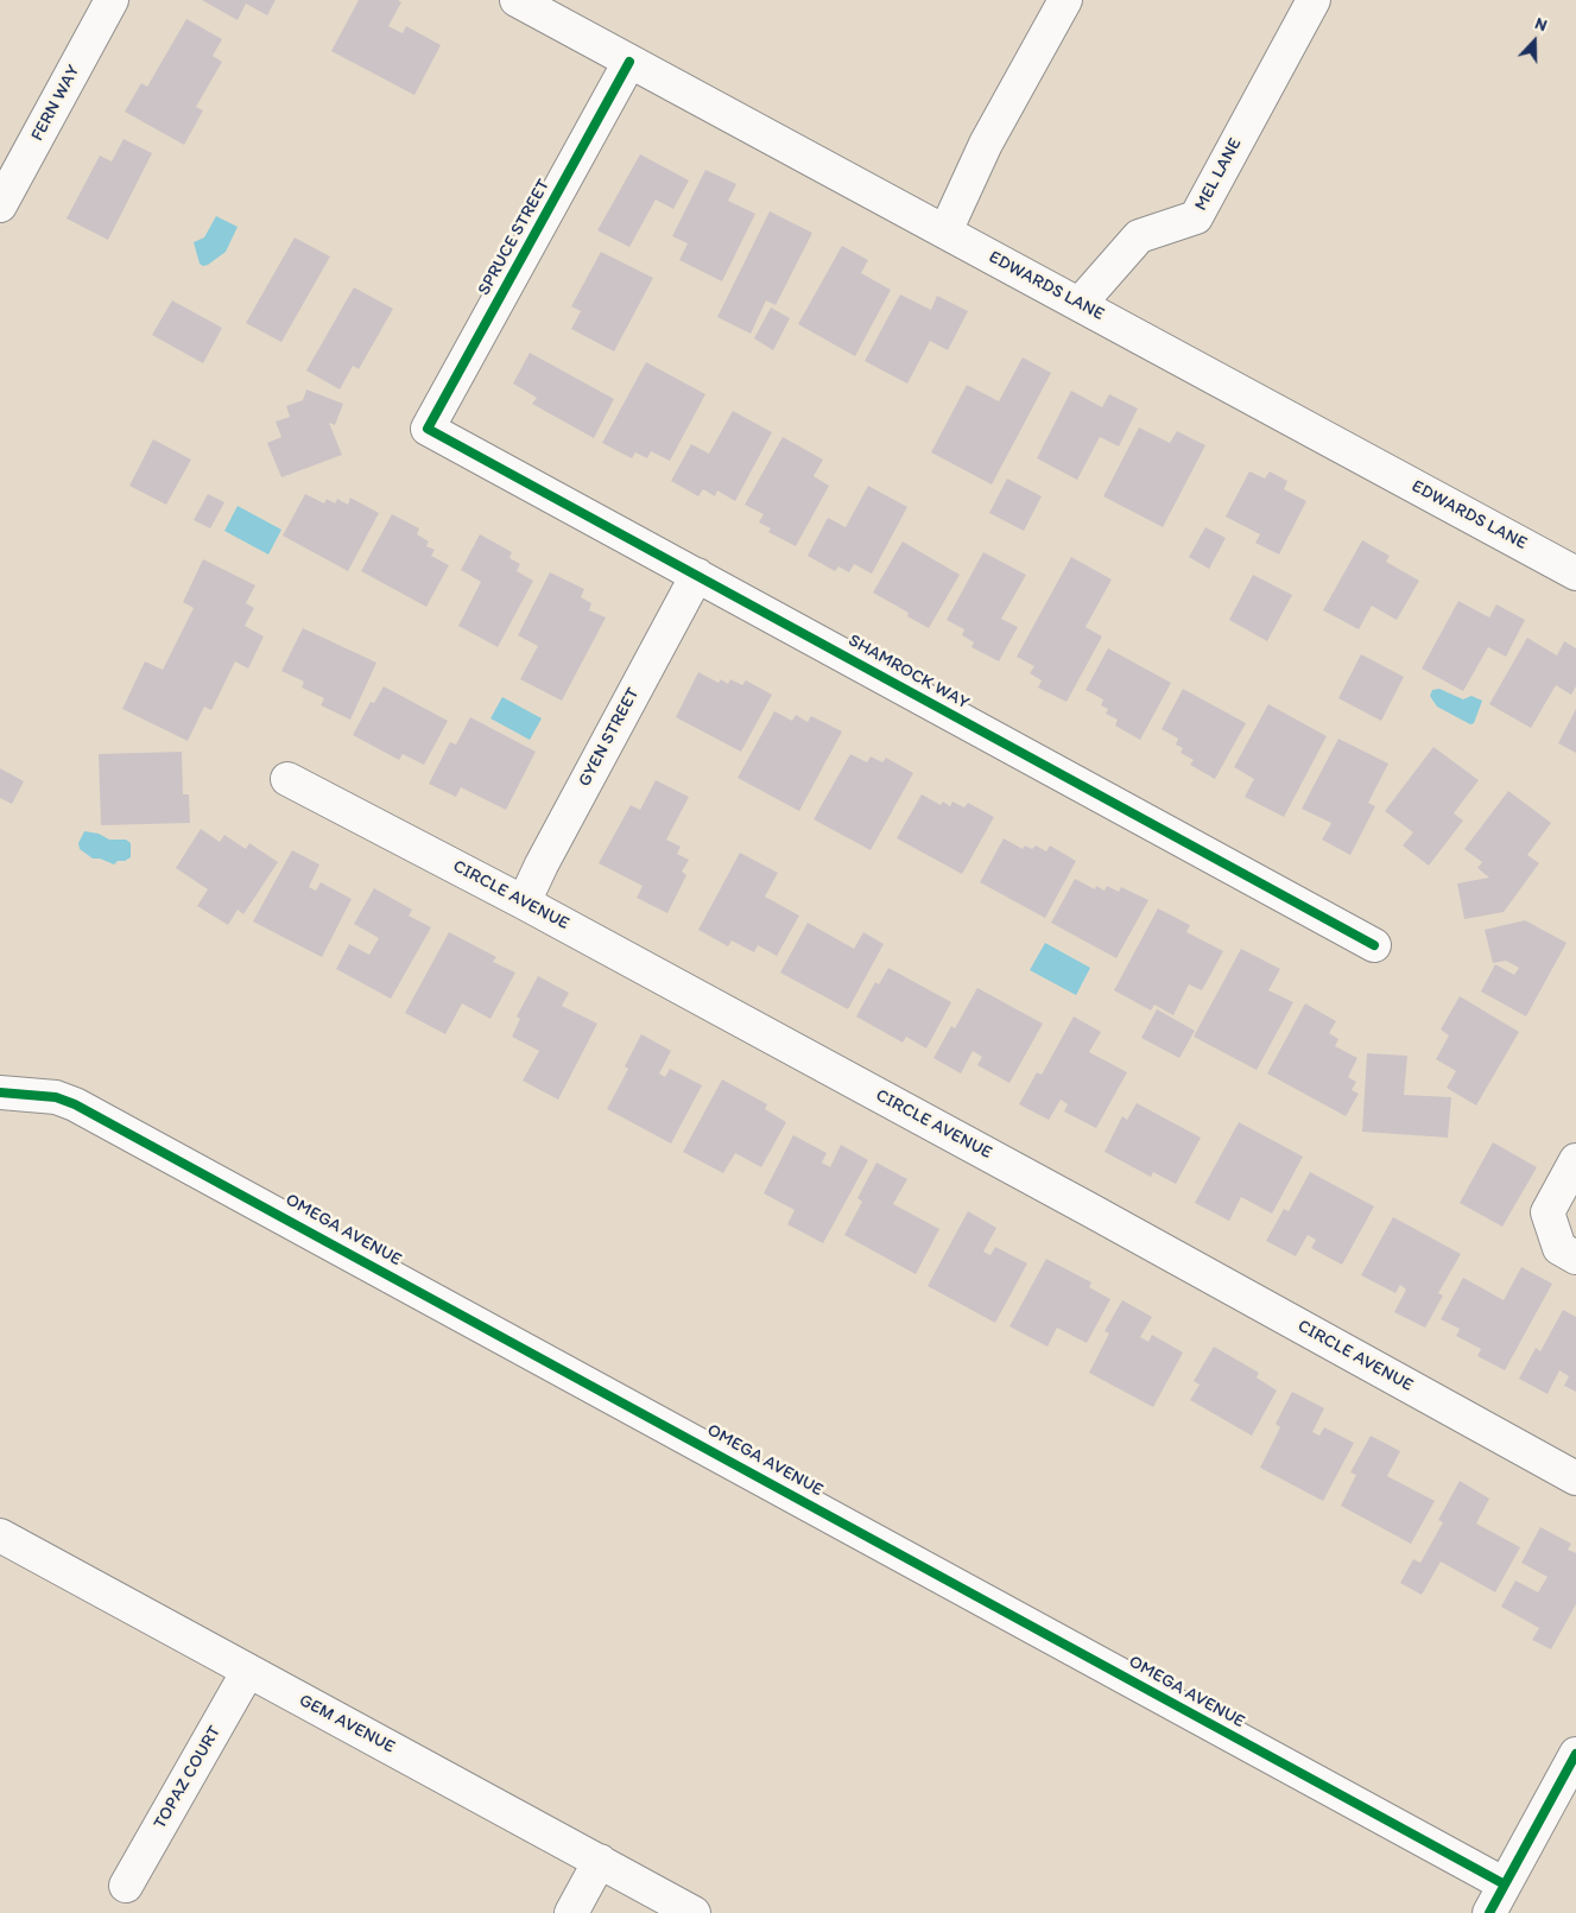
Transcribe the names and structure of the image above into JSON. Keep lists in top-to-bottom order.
{
  "streets": {
    "street": [
      "FERN WAY",
      "MEL LANE",
      "SPRUCE STREET",
      "EDWARDS LANE",
      "SHAMROCK WAY",
      "GYEN STREET",
      "CIRCLE AVENUE",
      "OMEGA AVENUE",
      "GEM AVENUE",
      "TOPAZ COURT"
    ]
  },
  "crossings": [
    ["MEL LANE", "EDWARDS LANE"],
    ["SPRUCE STREET", "EDWARDS LANE"],
    ["SPRUCE STREET", "SHAMROCK WAY"],
    ["SHAMROCK WAY", "GYEN STREET"],
    ["GYEN STREET", "CIRCLE AVENUE"],
    ["GEM AVENUE", "TOPAZ COURT"]
  ],
  "north": "top"
}
